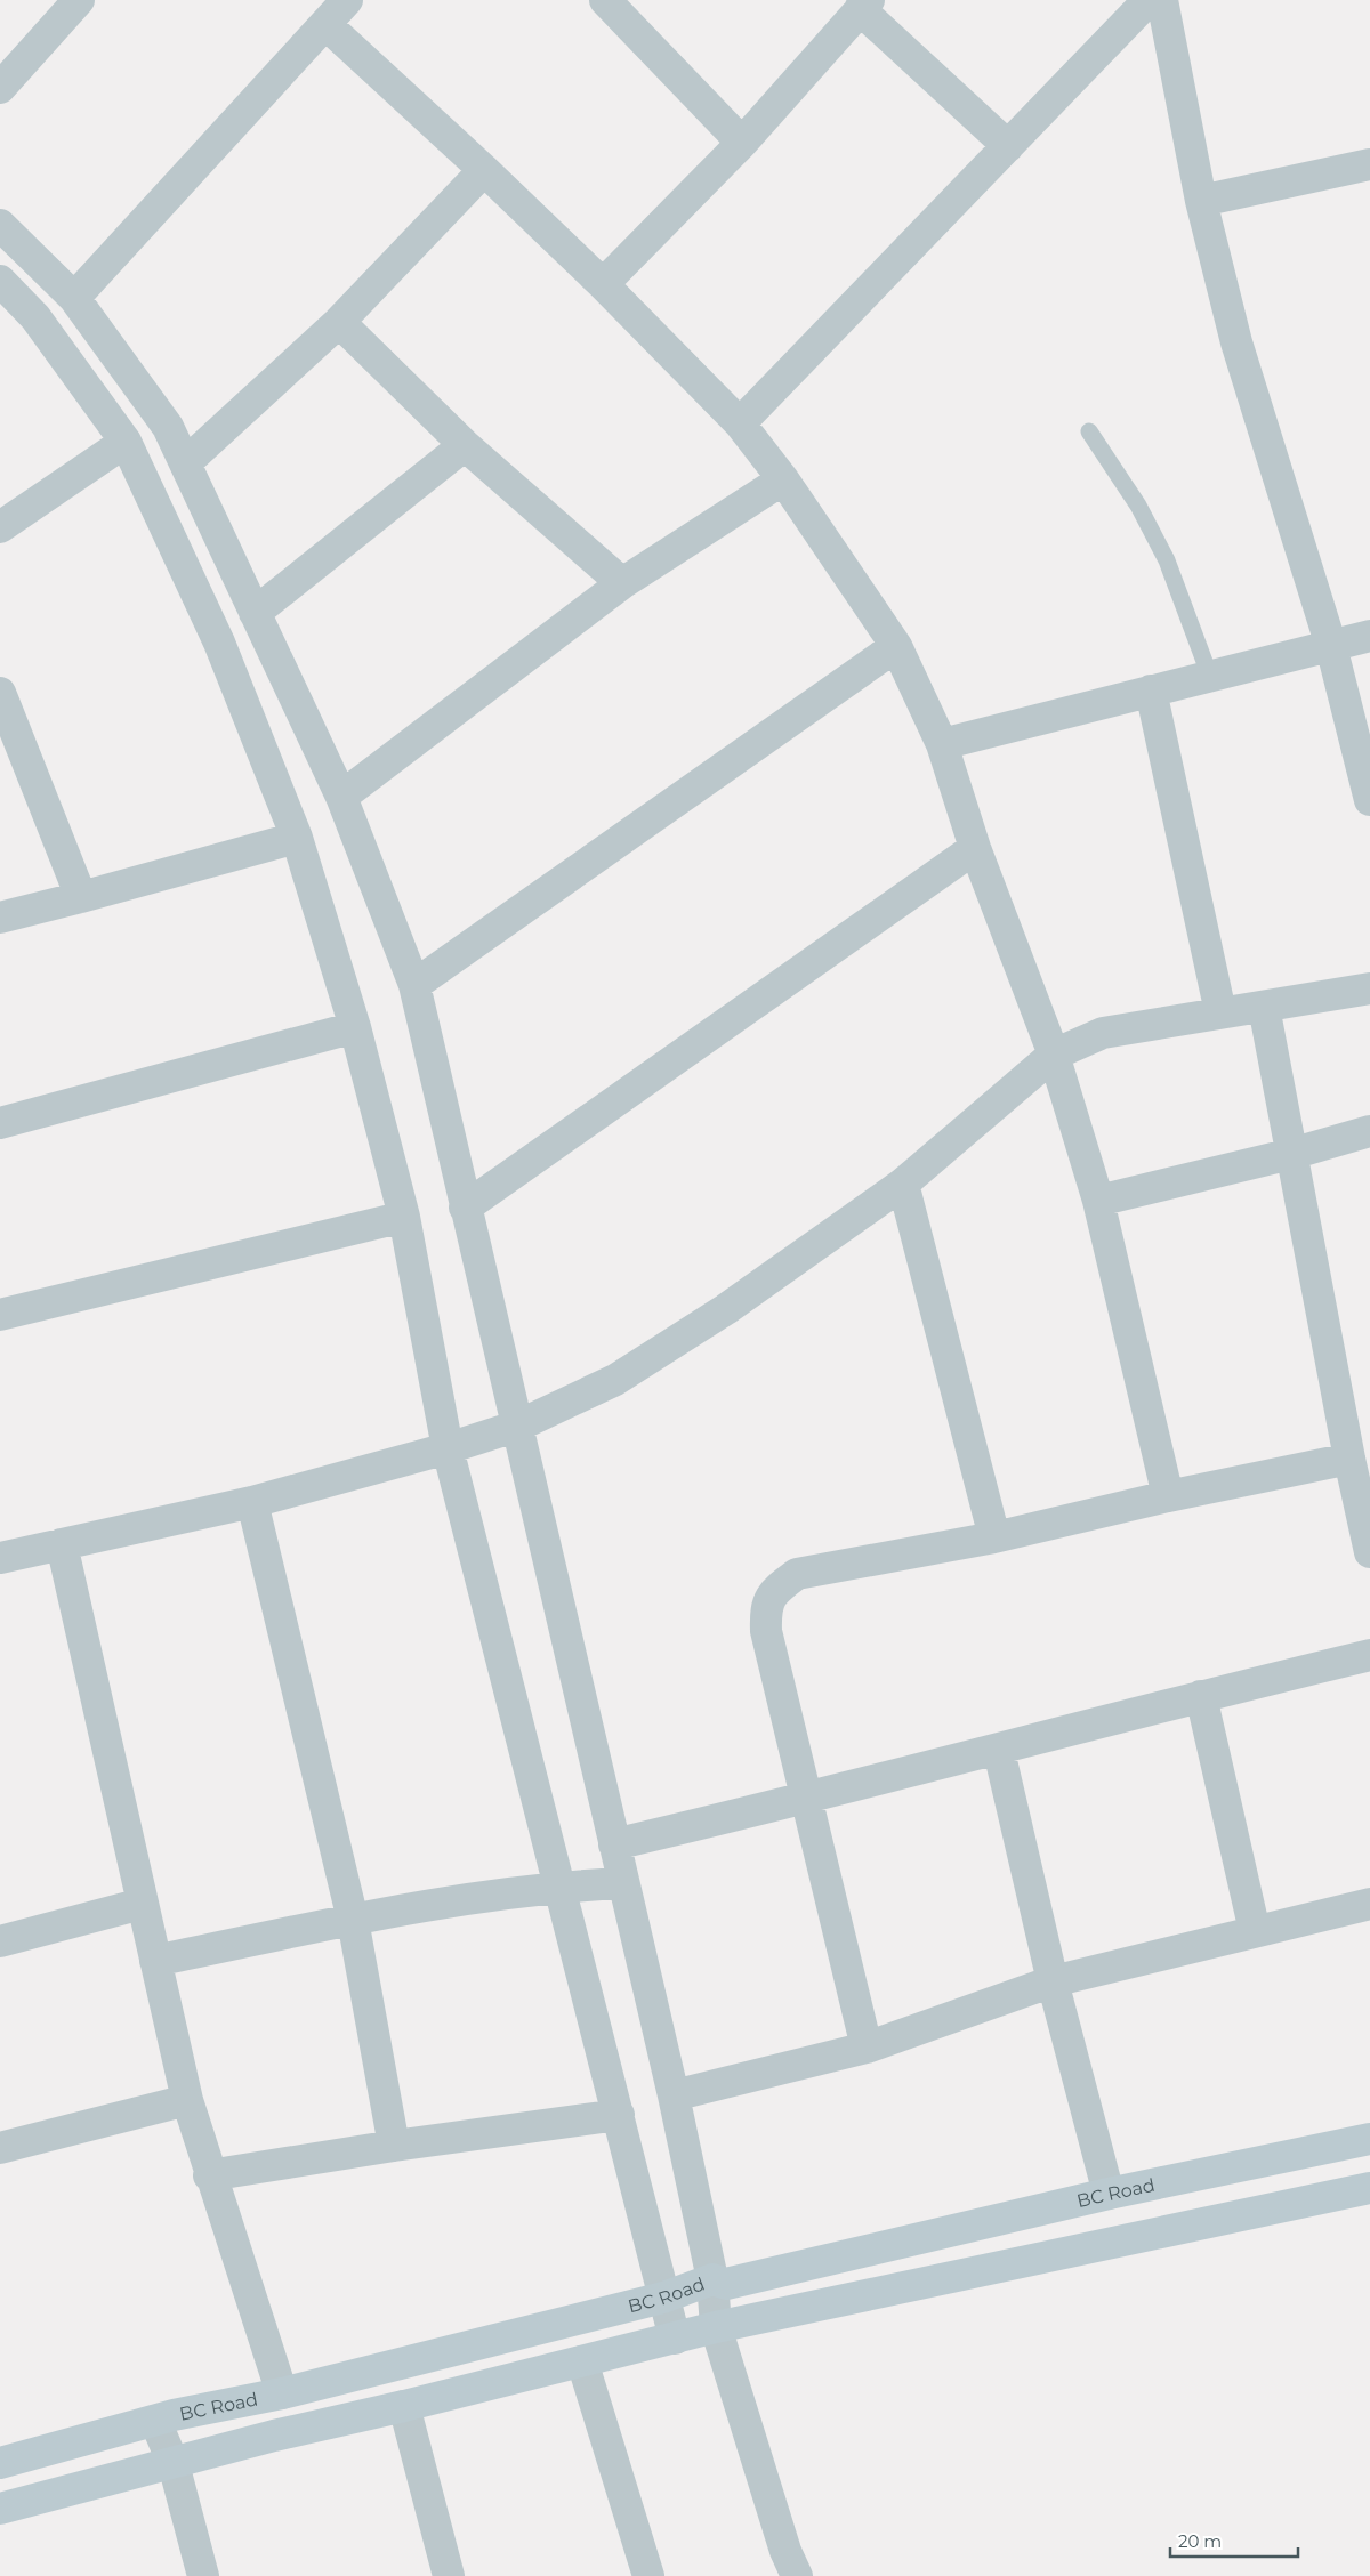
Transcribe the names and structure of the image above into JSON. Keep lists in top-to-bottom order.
{
  "streets": {
    "street": ["BC Road"]
  },
  "scale_bar": "20 m"
}
